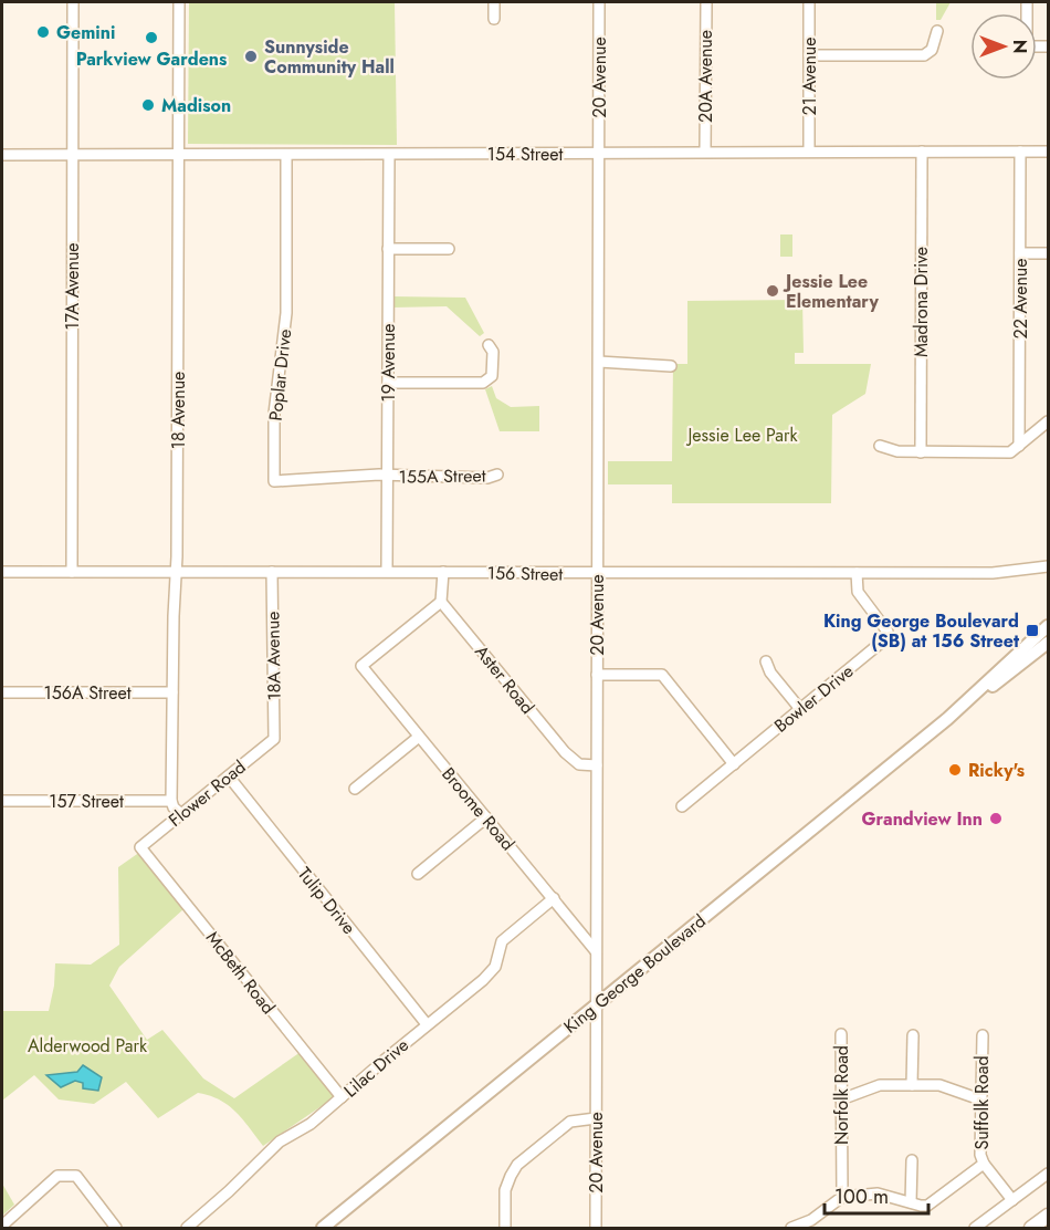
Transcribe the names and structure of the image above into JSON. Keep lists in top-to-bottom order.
{
  "streets": {
    "main road": ["King George Boulevard"],
    "street": [
      "20A Avenue",
      "21 Avenue",
      "20 Avenue",
      "154 Street",
      "17A Avenue",
      "22 Avenue",
      "Madrona Drive",
      "19 Avenue",
      "Poplar Drive",
      "18 Avenue",
      "155A Street",
      "156 Street",
      "18A Avenue",
      "Aster Road",
      "156A Street",
      "Bowler Drive",
      "Flower Road",
      "157 Street",
      "Broome Road",
      "Tulip Drive",
      "McBeth Road",
      "Lilac Drive",
      "Norfolk Road",
      "Suffolk Road"
    ]
  },
  "crossings": [
    ["20A Avenue", "154 Street"],
    ["21 Avenue", "154 Street"],
    ["20 Avenue", "154 Street"],
    ["20 Avenue", "156 Street"],
    ["20 Avenue", "Aster Road"],
    ["20 Avenue", "Broome Road"],
    ["20 Avenue", "King George Boulevard"],
    ["154 Street", "17A Avenue"],
    ["154 Street", "22 Avenue"],
    ["154 Street", "Madrona Drive"],
    ["154 Street", "19 Avenue"],
    ["154 Street", "Poplar Drive"],
    ["154 Street", "18 Avenue"],
    ["17A Avenue", "156 Street"],
    ["19 Avenue", "Poplar Drive"],
    ["19 Avenue", "155A Street"],
    ["19 Avenue", "156 Street"],
    ["Poplar Drive", "155A Street"],
    ["18 Avenue", "156 Street"],
    ["18 Avenue", "156A Street"],
    ["18 Avenue", "157 Street"],
    ["156 Street", "18A Avenue"],
    ["156 Street", "Bowler Drive"],
    ["18A Avenue", "Flower Road"],
    ["Aster Road", "Broome Road"],
    ["Flower Road", "Tulip Drive"],
    ["Flower Road", "McBeth Road"],
    ["Broome Road", "Lilac Drive"],
    ["Tulip Drive", "Lilac Drive"],
    ["McBeth Road", "Lilac Drive"]
  ],
  "parks": ["Jessie Lee Park", "Alderwood Park"],
  "places": {
    "other": [
      "Gemini",
      "Parkview Gardens",
      "Sunnyside Community Hall",
      "Madison",
      "Jessie Lee Elementary",
      "Ricky's",
      "Grandview Inn"
    ],
    "transit": ["King George Boulevard (SB) at 156 Street"]
  },
  "scale_bar": "100 m",
  "north": "right"
}
